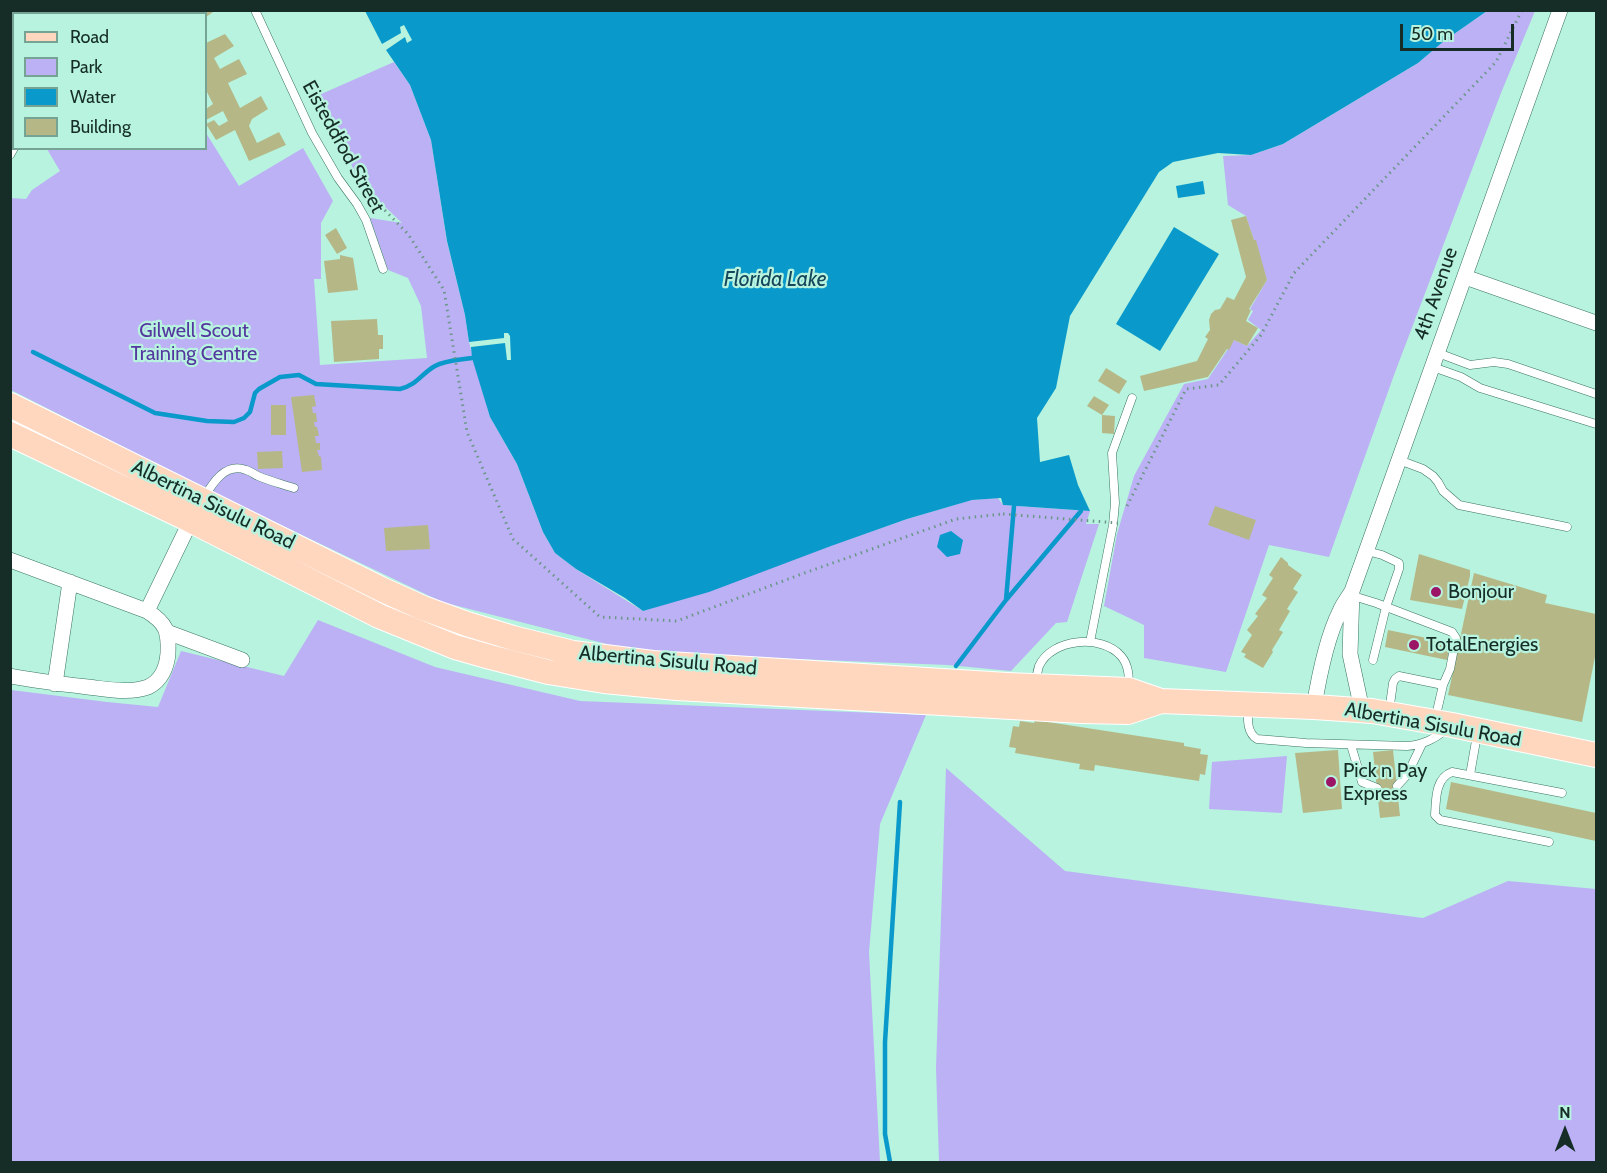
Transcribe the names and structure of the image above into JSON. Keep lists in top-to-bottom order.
{
  "streets": {
    "main road": ["Albertina Sisulu Road"],
    "street": ["4th Avenue"],
    "lane": ["Eisteddfod Street"]
  },
  "crossings": [
    ["4th Avenue", "Albertina Sisulu Road"]
  ],
  "water": ["Florida Lake"],
  "parks": ["Gilwell Scout Training Centre"],
  "places": ["Bonjour", "TotalEnergies", "Pick n Pay Express"],
  "legend": [
    "Road",
    "Park",
    "Water",
    "Building"
  ],
  "scale_bar": "50 m",
  "north": "top"
}
